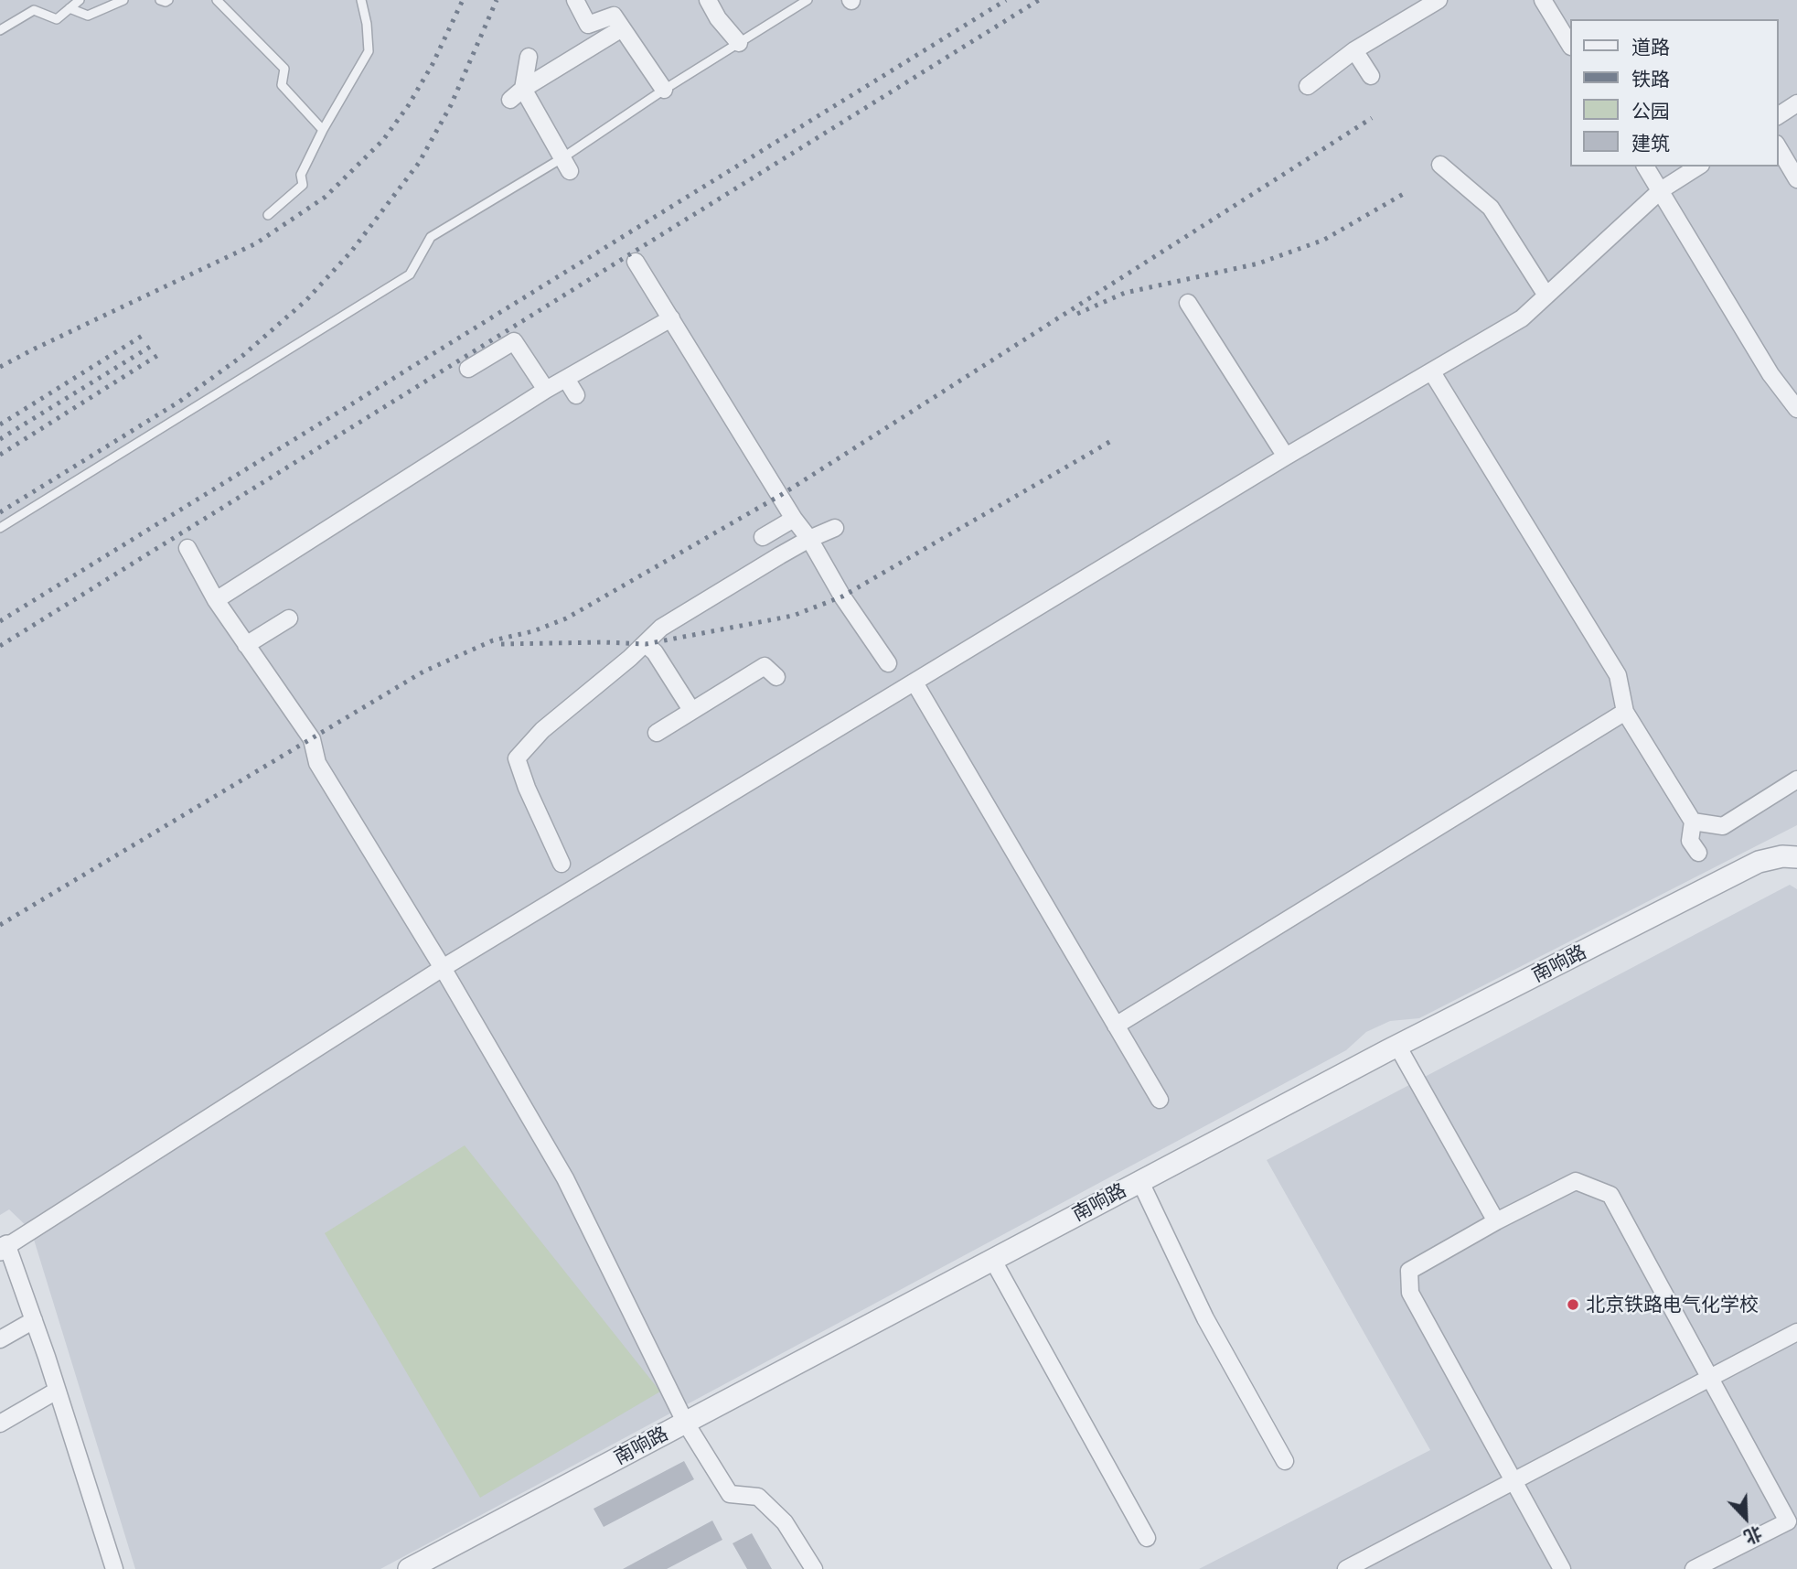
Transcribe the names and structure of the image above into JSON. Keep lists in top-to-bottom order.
{
  "streets": {
    "street": ["南响路"]
  },
  "places": ["北京铁路电气化学校"],
  "legend": [
    "道路",
    "铁路",
    "公园",
    "建筑"
  ],
  "north": "bottom right"
}
